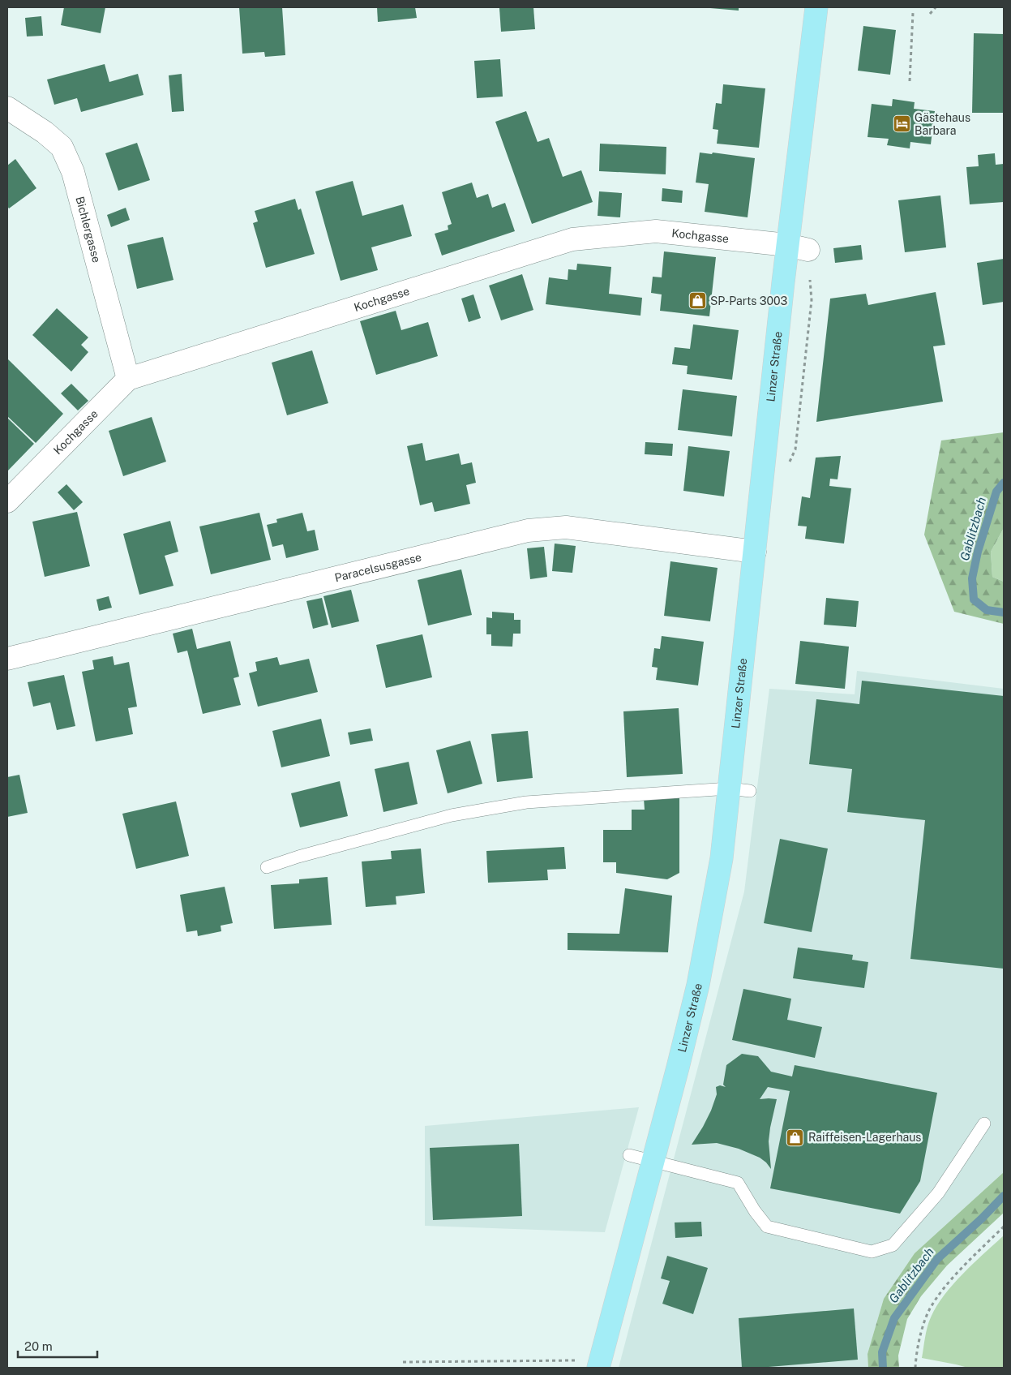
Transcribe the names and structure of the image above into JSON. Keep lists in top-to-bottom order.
{
  "streets": {
    "main road": ["Linzer Straße"],
    "street": ["Bichlergasse", "Kochgasse", "Paracelsusgasse"]
  },
  "crossings": [
    ["Bichlergasse", "Kochgasse"],
    ["Kochgasse", "Linzer Straße"],
    ["Linzer Straße", "Paracelsusgasse"]
  ],
  "water": ["Gablitzbach"],
  "places": {
    "hotel": ["Gästehaus Barbara"],
    "shop": ["SP-Parts 3003", "Raiffeisen-Lagerhaus"]
  },
  "scale_bar": "20 m"
}
